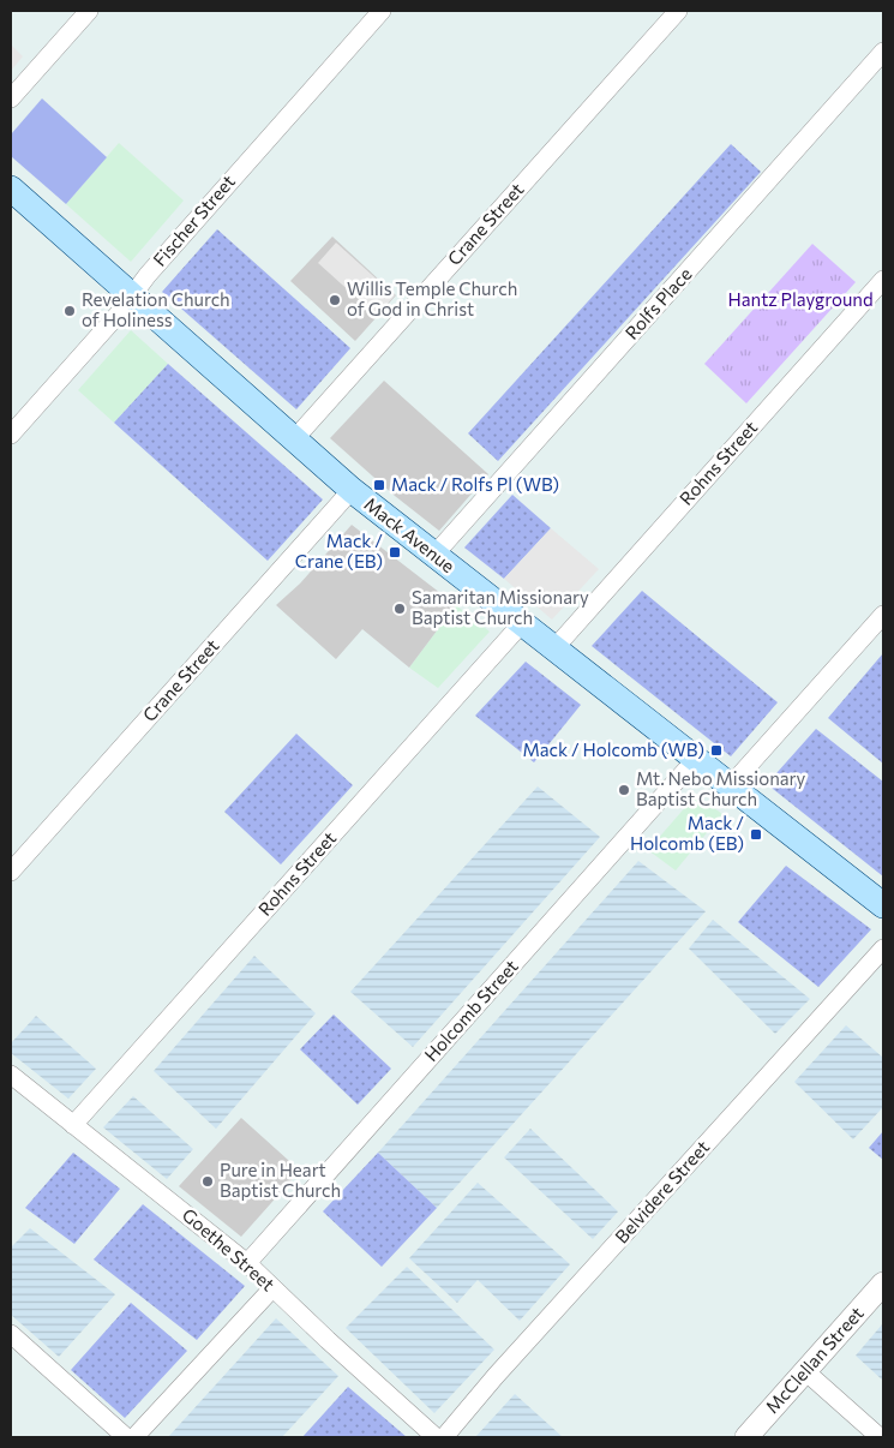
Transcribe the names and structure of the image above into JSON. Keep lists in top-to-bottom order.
{
  "streets": {
    "main road": ["Mack Avenue"],
    "street": [
      "Fischer Street",
      "Crane Street",
      "Rolfs Place",
      "Rohns Street",
      "Holcomb Street",
      "Belvidere Street",
      "Goethe Street",
      "McClellan Street"
    ]
  },
  "crossings": [
    ["Fischer Street", "Mack Avenue"],
    ["Crane Street", "Mack Avenue"],
    ["Rolfs Place", "Mack Avenue"],
    ["Rohns Street", "Mack Avenue"],
    ["Rohns Street", "Goethe Street"],
    ["Mack Avenue", "Holcomb Street"],
    ["Holcomb Street", "Goethe Street"]
  ],
  "parks": ["Hantz Playground"],
  "places": {
    "other": [
      "Willis Temple Church of God in Christ",
      "Revelation Church of Holiness",
      "Samaritan Missionary Baptist Church",
      "Mt. Nebo Missionary Baptist Church",
      "Pure in Heart Baptist Church"
    ],
    "transit": [
      "Mack / Rolfs Pl (WB)",
      "Mack / Crane (EB)",
      "Mack / Holcomb (WB)",
      "Mack / Holcomb (EB)"
    ]
  }
}
